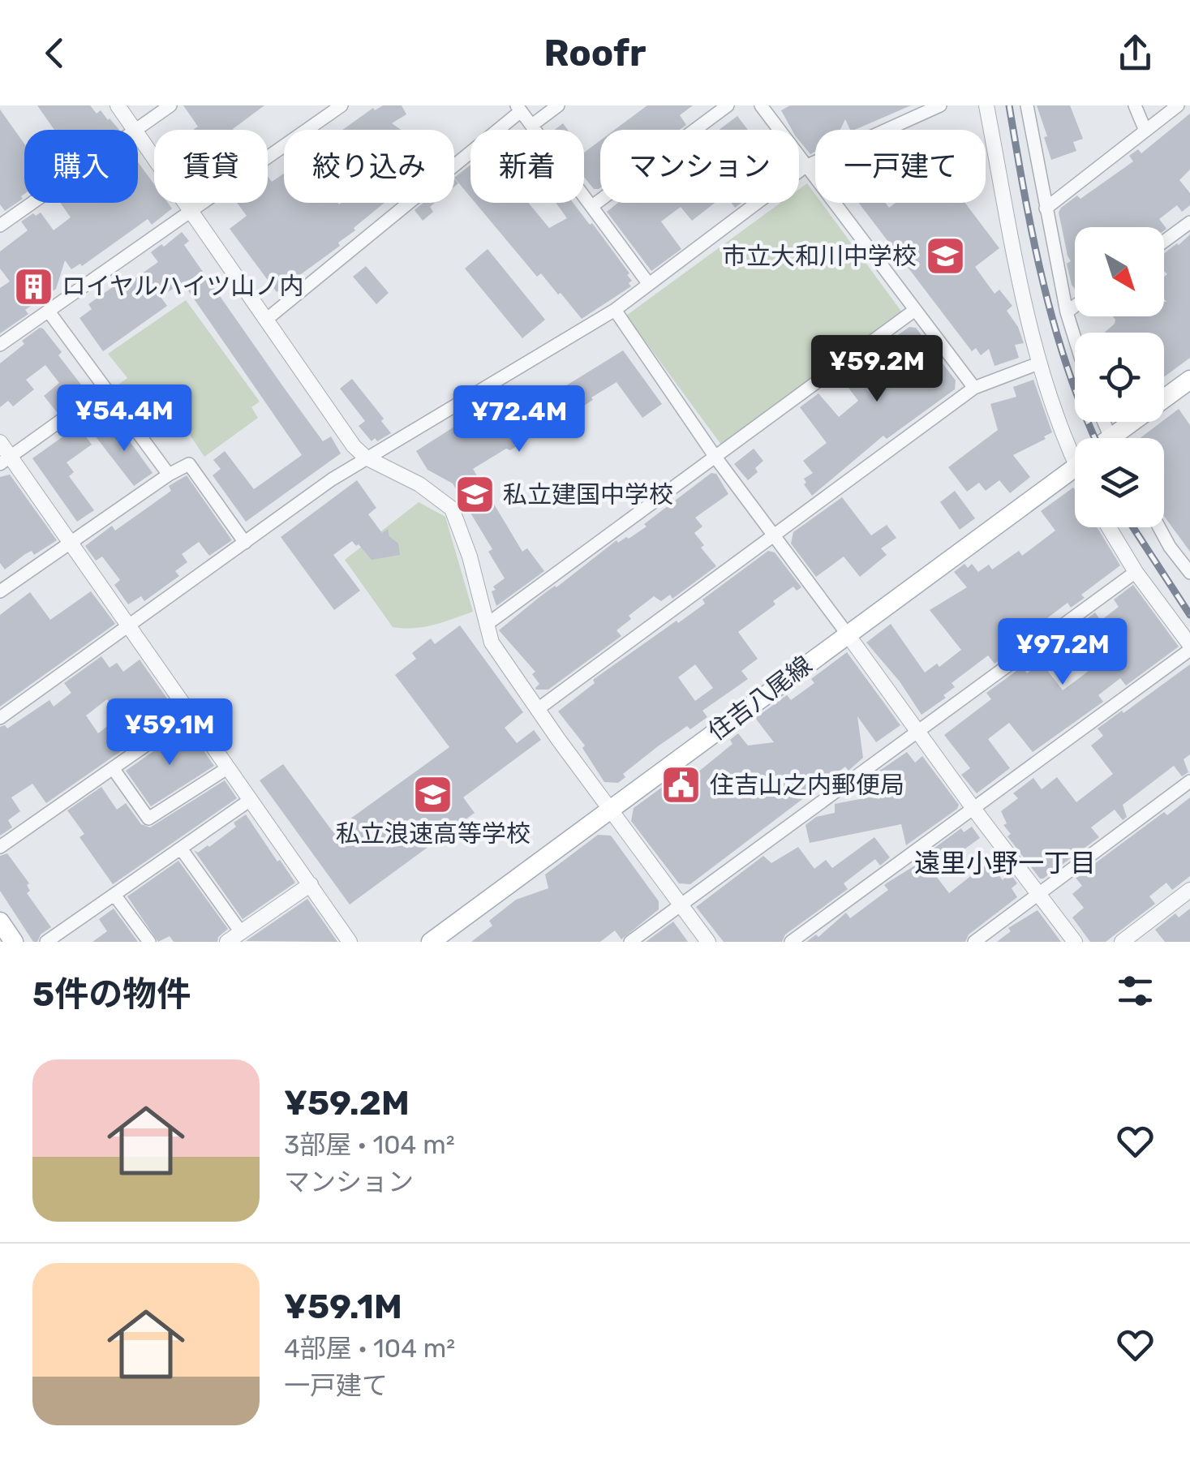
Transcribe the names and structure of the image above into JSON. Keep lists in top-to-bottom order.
{
  "streets": {
    "main road": ["住吉八尾線"]
  },
  "districts": ["遠里小野一丁目"],
  "places": {
    "school or university": ["市立大和川中学校", "私立建国中学校", "私立浪速高等学校"],
    "building": ["ロイヤルハイツ山ノ内"],
    "public building": ["住吉山之内郵便局"]
  },
  "north": "bottom right",
  "page": {
    "header": "Roofr",
    "chip": [
      "購入",
      "賃貸",
      "絞り込み",
      "新着",
      "マンション",
      "一戸建て"
    ],
    "price": [
      "¥59.2M",
      "¥54.4M",
      "¥72.4M",
      "¥97.2M",
      "¥59.1M"
    ],
    "heading": "5件の物件",
    "list": [
      {
        "name": "¥59.2M",
        "note": "3部屋 · 104 m² · マンション"
      },
      {
        "name": "¥59.1M",
        "note": "4部屋 · 104 m² · 一戸建て"
      }
    ]
  }
}
